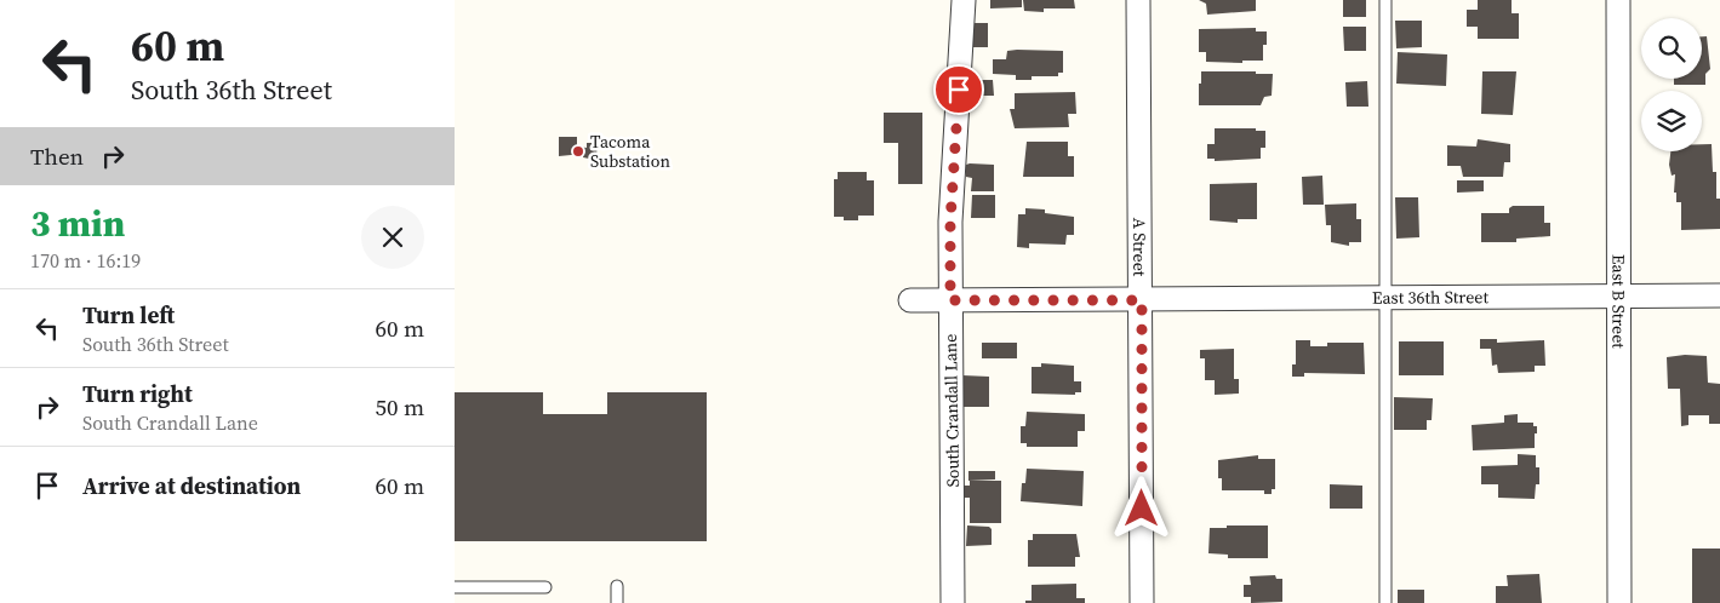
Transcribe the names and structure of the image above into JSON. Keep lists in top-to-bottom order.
{
  "streets": {
    "street": [
      "A Street",
      "East 36th Street",
      "East B Street",
      "South Crandall Lane"
    ]
  },
  "crossings": [
    ["A Street", "East 36th Street"],
    ["East 36th Street", "East B Street"],
    ["East 36th Street", "South Crandall Lane"]
  ],
  "places": ["Tacoma Substation"],
  "page": {
    "turn": ["60 m", "South 36th Street"],
    "then": "Then",
    "heading": ["3 min", "170 m · 16:19"],
    "list": [
      {
        "name": "Turn left",
        "note": "South 36th Street",
        "value": "60 m"
      },
      {
        "name": "Turn right",
        "note": "South Crandall Lane",
        "value": "50 m"
      },
      {
        "name": "Arrive at destination",
        "value": "60 m"
      }
    ]
  }
}
